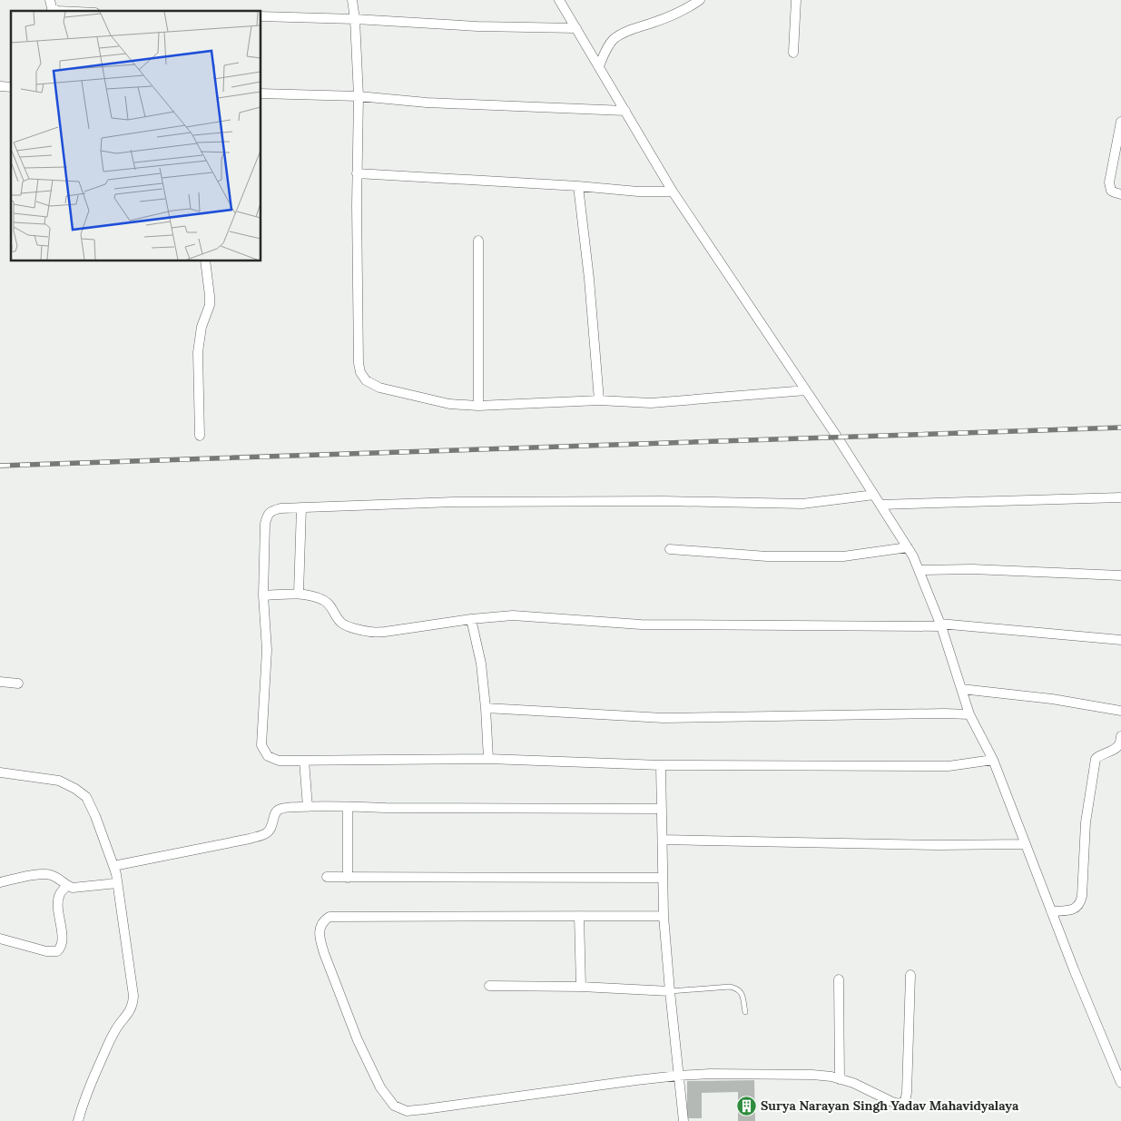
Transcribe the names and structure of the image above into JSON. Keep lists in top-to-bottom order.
{
  "places": {
    "building": ["Surya Narayan Singh Yadav Mahavidyalaya"]
  }
}
